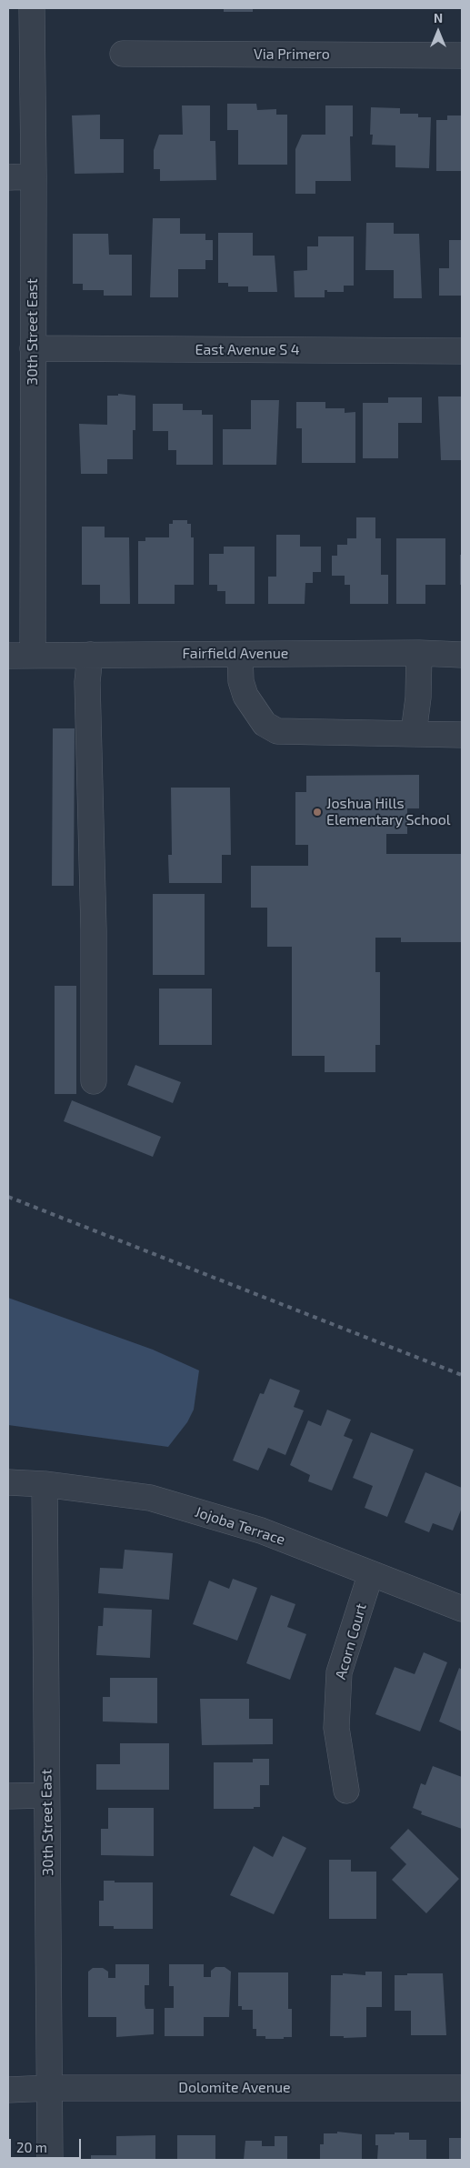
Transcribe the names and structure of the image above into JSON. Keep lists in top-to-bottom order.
{
  "streets": {
    "street": [
      "Via Primero",
      "30th Street East",
      "East Avenue S 4",
      "Fairfield Avenue",
      "Jojoba Terrace",
      "Acorn Court",
      "Dolomite Avenue"
    ]
  },
  "crossings": [
    ["30th Street East", "East Avenue S 4"],
    ["30th Street East", "Fairfield Avenue"],
    ["30th Street East", "Jojoba Terrace"],
    ["30th Street East", "Dolomite Avenue"],
    ["Jojoba Terrace", "Acorn Court"]
  ],
  "places": ["Joshua Hills Elementary School"],
  "scale_bar": "20 m",
  "north": "top"
}
